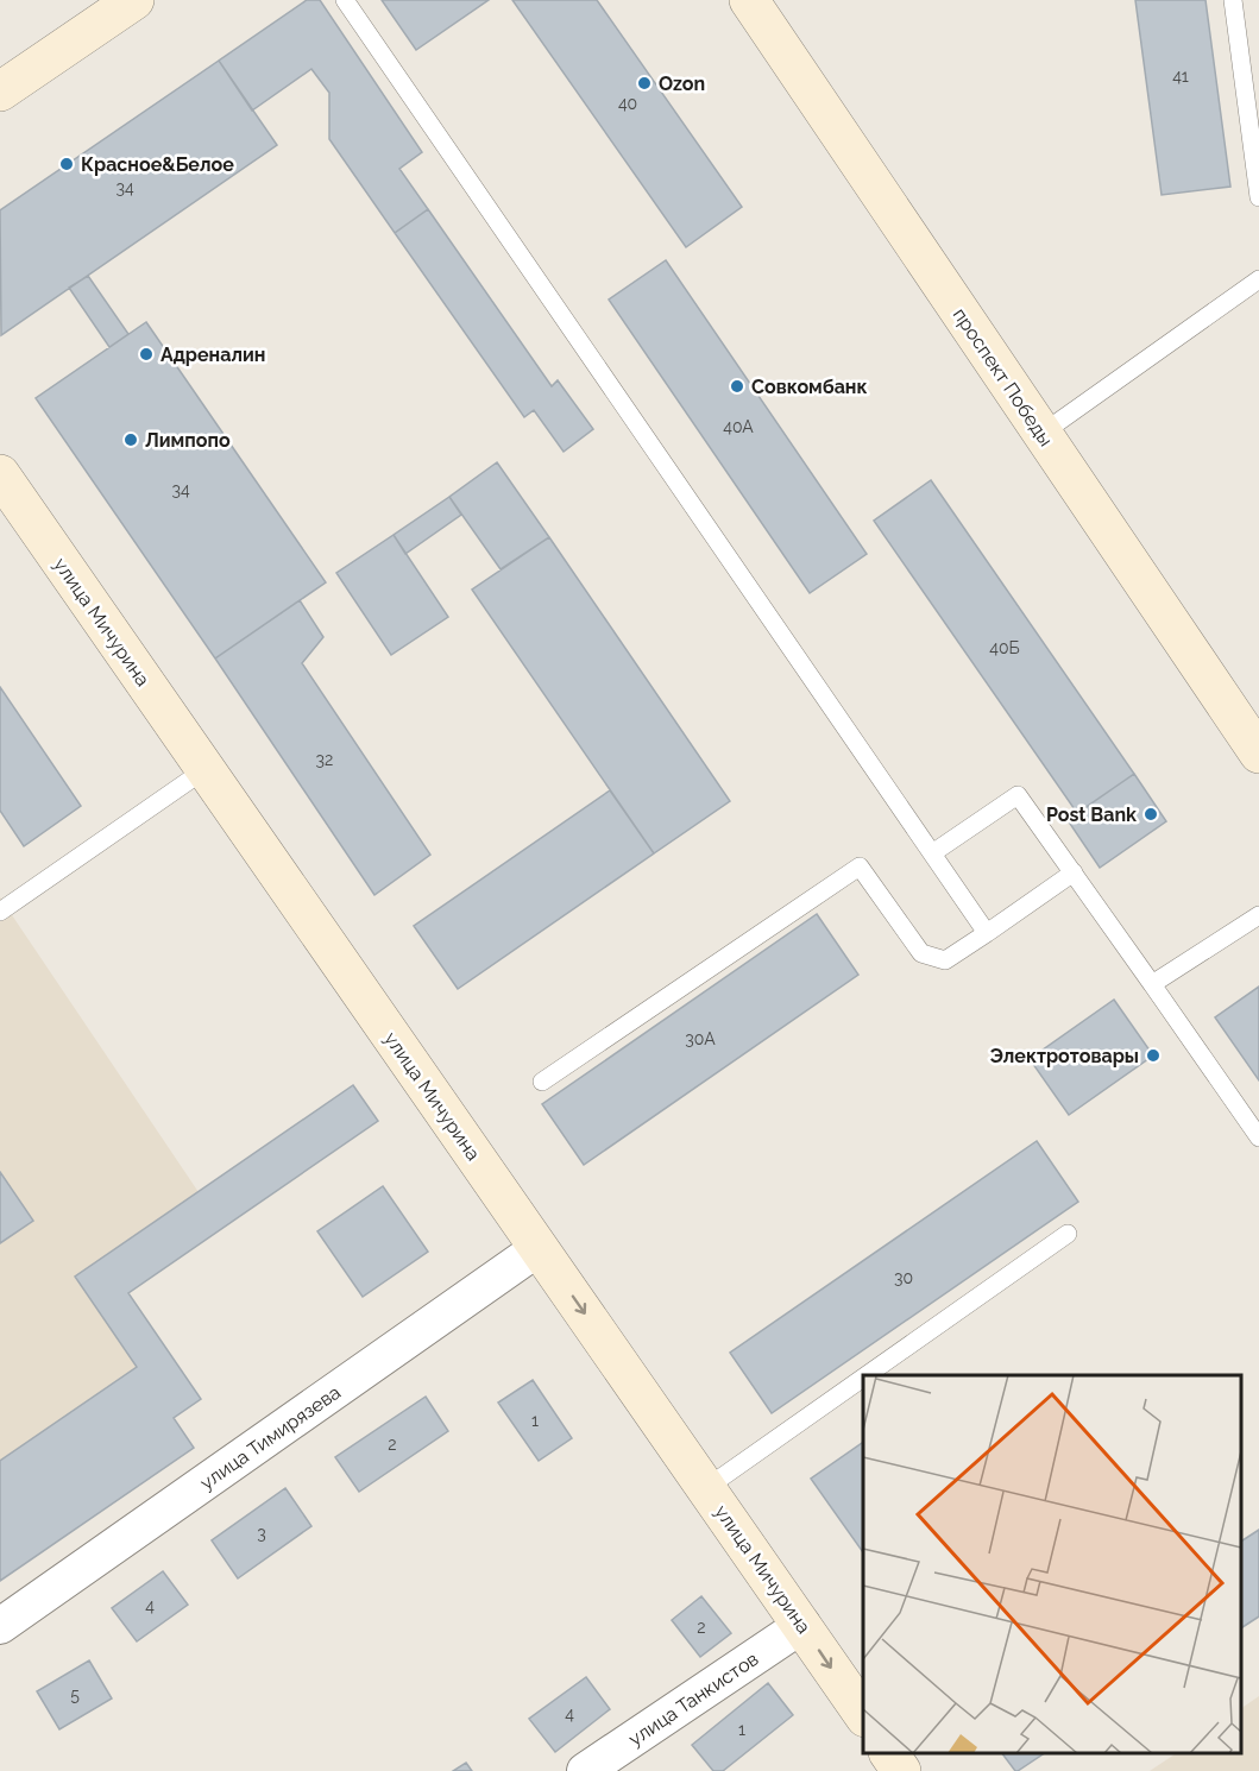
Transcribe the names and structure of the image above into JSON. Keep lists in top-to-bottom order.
{
  "streets": {
    "street": [
      "проспект Победы",
      "улица Мичурина",
      "улица Тимирязева",
      "улица Танкистов"
    ]
  },
  "crossings": [
    ["улица Мичурина", "улица Тимирязева"],
    ["улица Мичурина", "улица Танкистов"]
  ],
  "places": [
    "Ozon",
    "Красное&Белое",
    "Адреналин",
    "Совкомбанк",
    "Лимпопо",
    "Post Bank",
    "Электротовары"
  ],
  "house_numbers": [
    "41",
    "40",
    "34",
    "40А",
    "34",
    "40Б",
    "32",
    "30А",
    "30",
    "1",
    "2",
    "3",
    "4",
    "2",
    "5",
    "4",
    "1"
  ]
}
